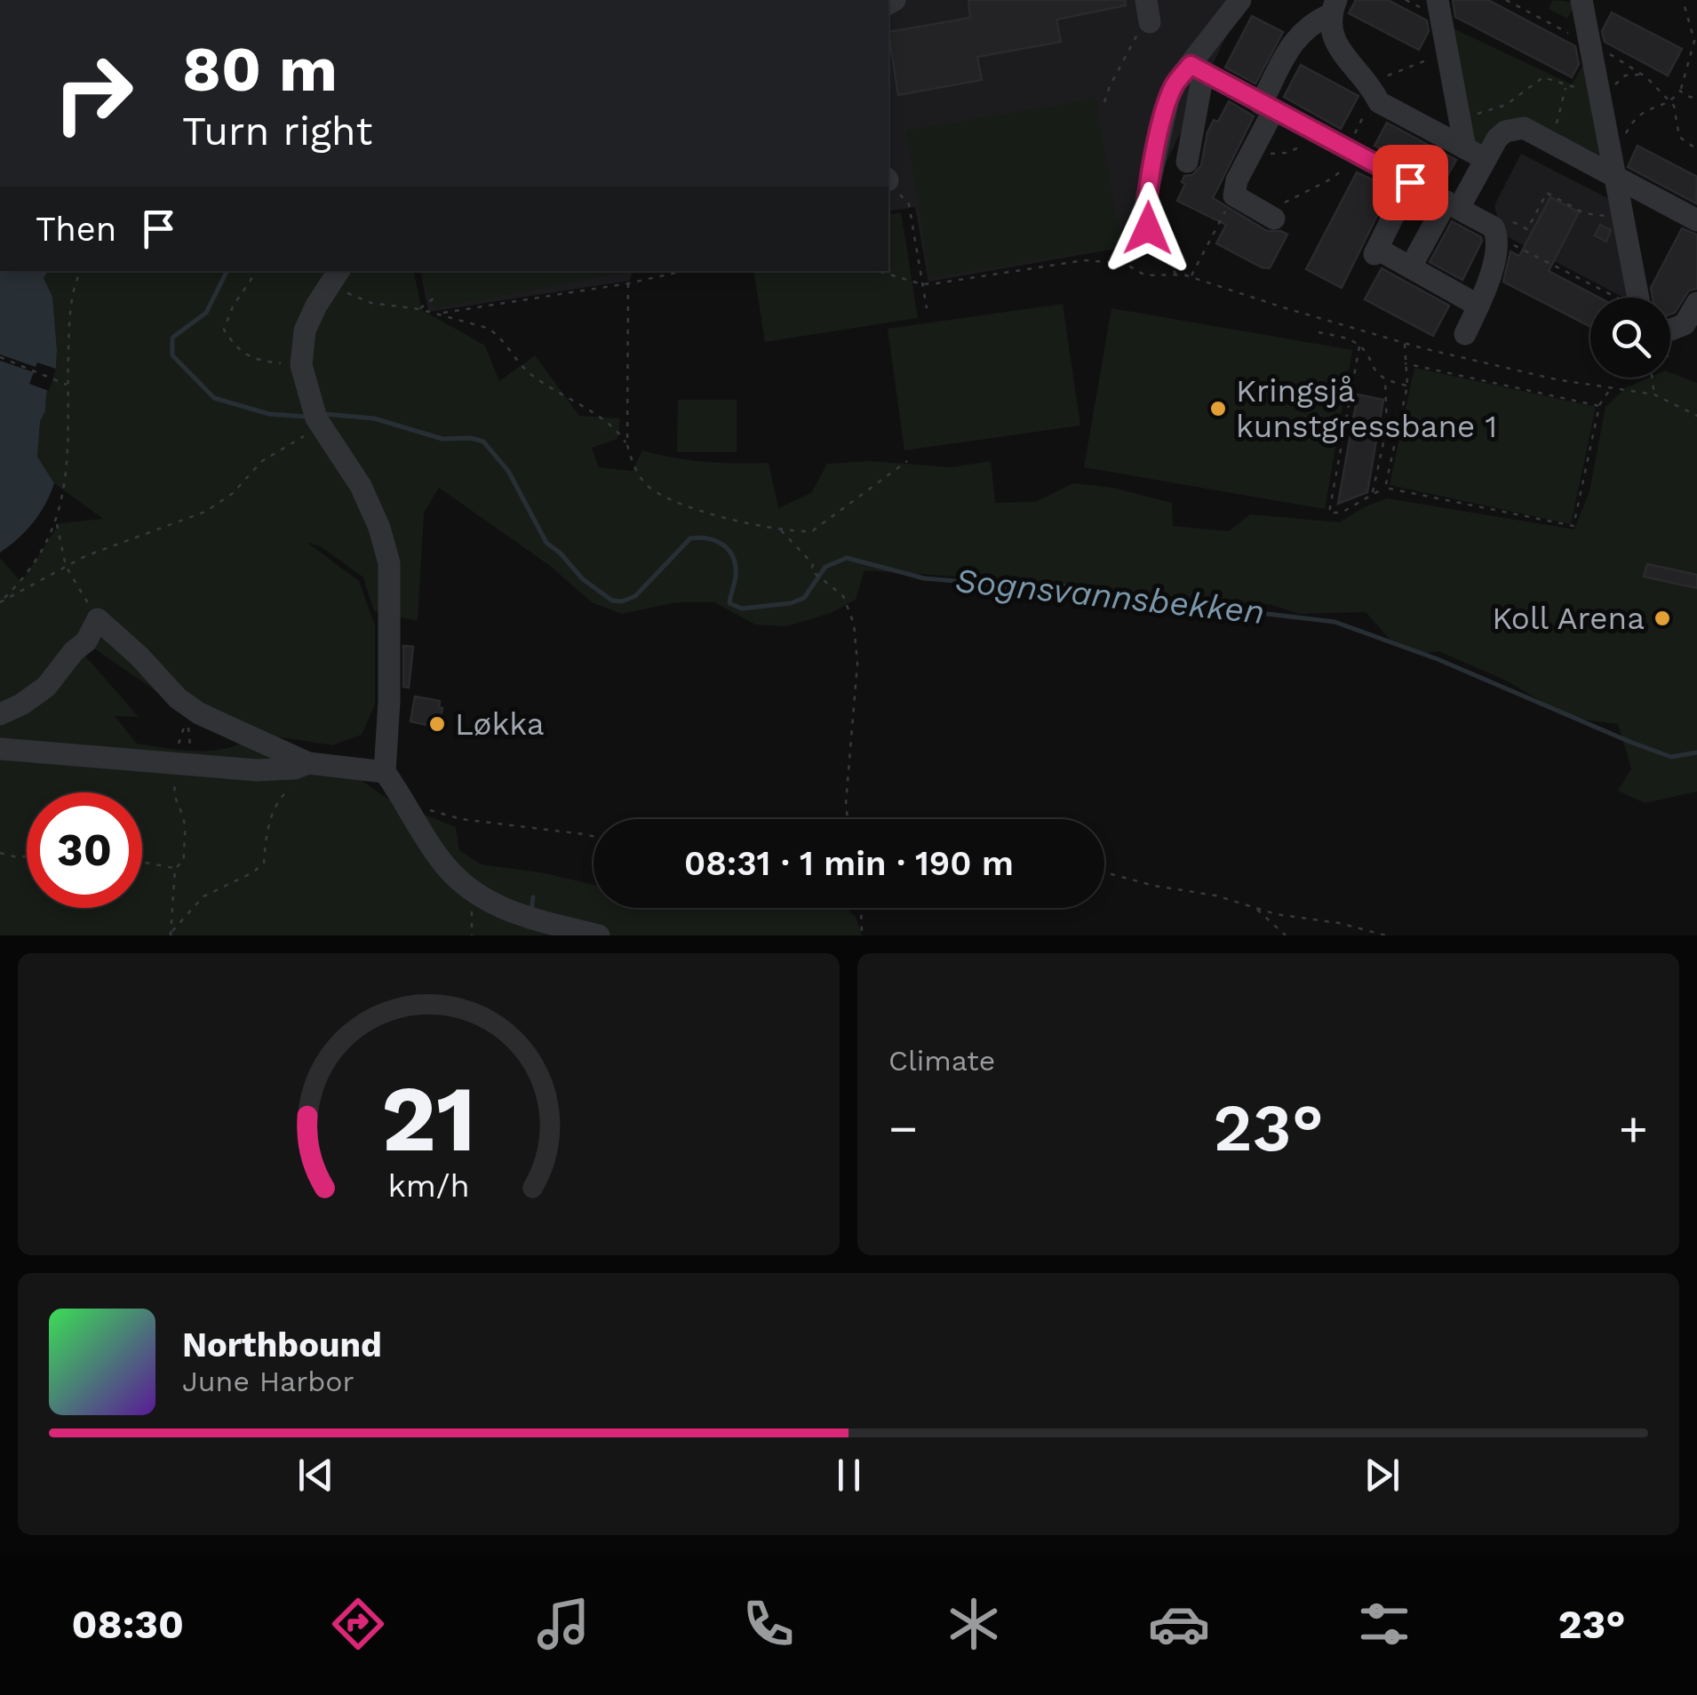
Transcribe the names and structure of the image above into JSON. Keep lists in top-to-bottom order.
{
  "water": ["Sognsvannsbekken"],
  "places": ["Kringsjå kunstgressbane 1", "Koll Arena", "Løkka"],
  "page": {
    "turn": ["80 m", "Turn right"],
    "then": "Then",
    "limit": "30",
    "trip": "08:31 · 1 min · 190 m",
    "tile": "Climate",
    "heat": ["−", "23°", "+"],
    "song": ["Northbound", "June Harbor"],
    "tabs": ["08:30", "23°"],
    "gauge": ["21", "km/h"]
  }
}
